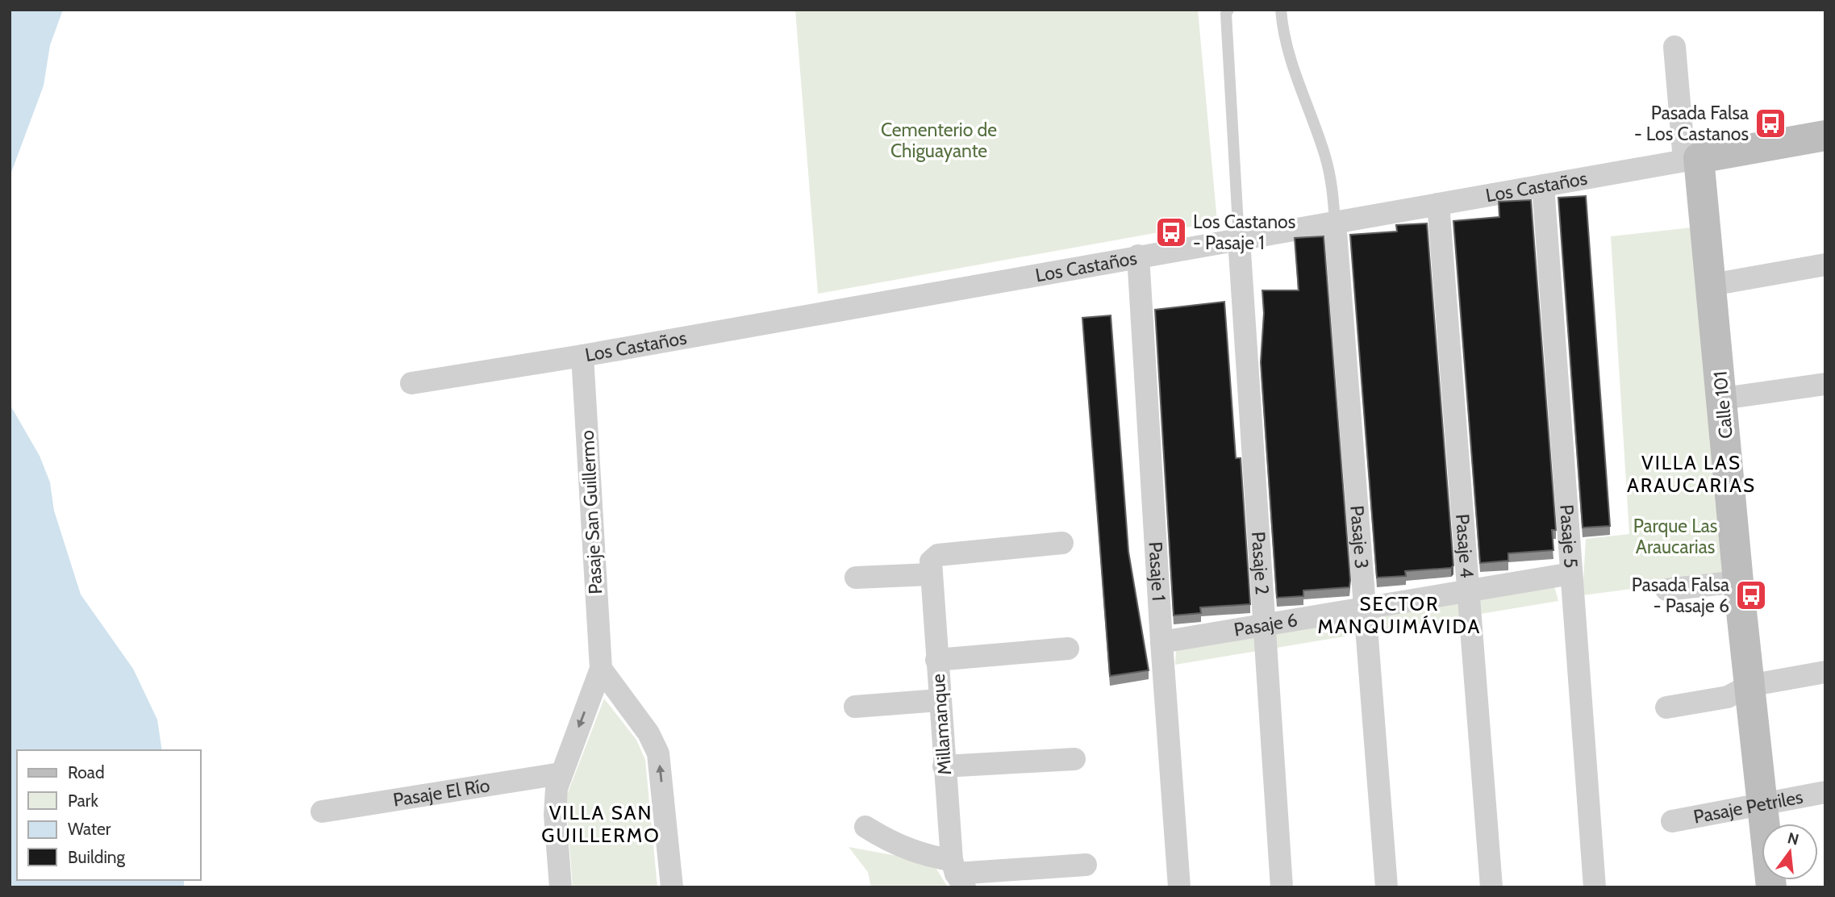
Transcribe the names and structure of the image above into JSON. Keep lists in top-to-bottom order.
{
  "streets": {
    "street": [
      "Los Castaños",
      "Calle 101",
      "Pasaje San Guillermo",
      "Pasaje 5",
      "Pasaje 3",
      "Pasaje 4",
      "Pasaje 2",
      "Pasaje 1",
      "Pasaje 6",
      "Millamanque",
      "Pasaje El Río",
      "Pasaje Petriles"
    ]
  },
  "crossings": [
    ["Los Castaños", "Calle 101"],
    ["Los Castaños", "Pasaje San Guillermo"],
    ["Los Castaños", "Pasaje 5"],
    ["Los Castaños", "Pasaje 3"],
    ["Los Castaños", "Pasaje 4"],
    ["Los Castaños", "Pasaje 2"],
    ["Los Castaños", "Pasaje 1"],
    ["Calle 101", "Pasaje Petriles"],
    ["Pasaje San Guillermo", "Pasaje El Río"],
    ["Pasaje 5", "Pasaje 6"],
    ["Pasaje 3", "Pasaje 6"],
    ["Pasaje 4", "Pasaje 6"],
    ["Pasaje 2", "Pasaje 6"],
    ["Pasaje 1", "Pasaje 6"]
  ],
  "districts": ["VILLA LAS ARAUCARIAS", "SECTOR MANQUIMÁVIDA", "VILLA SAN GUILLERMO"],
  "parks": ["Cementerio de Chiguayante", "Parque Las Araucarias"],
  "places": {
    "bus stop": ["Pasada Falsa - Los Castanos", "Los Castanos - Pasaje 1", "Pasada Falsa - Pasaje 6"]
  },
  "legend": [
    "Road",
    "Park",
    "Water",
    "Building"
  ],
  "north": "top"
}
